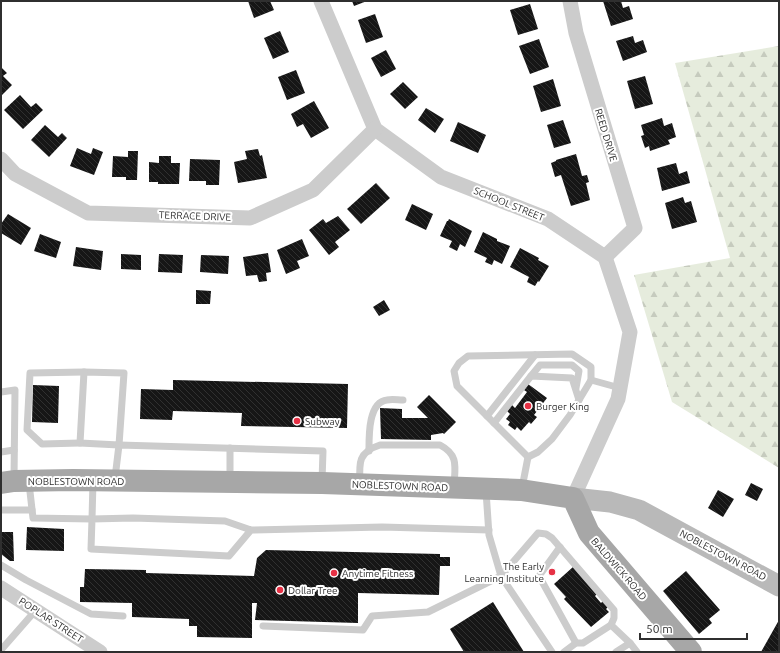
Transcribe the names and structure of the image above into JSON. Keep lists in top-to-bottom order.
{
  "streets": {
    "main road": ["NOBLESTOWN ROAD", "BALDWICK ROAD"],
    "street": [
      "REED DRIVE",
      "SCHOOL STREET",
      "TERRACE DRIVE",
      "POPLAR STREET"
    ]
  },
  "crossings": [
    ["REED DRIVE", "SCHOOL STREET"],
    ["SCHOOL STREET", "TERRACE DRIVE"],
    ["NOBLESTOWN ROAD", "BALDWICK ROAD"]
  ],
  "places": [
    "Burger King",
    "Subway",
    "The Early Learning Institute",
    "Anytime Fitness",
    "Dollar Tree"
  ],
  "scale_bar": "50 m"
}
